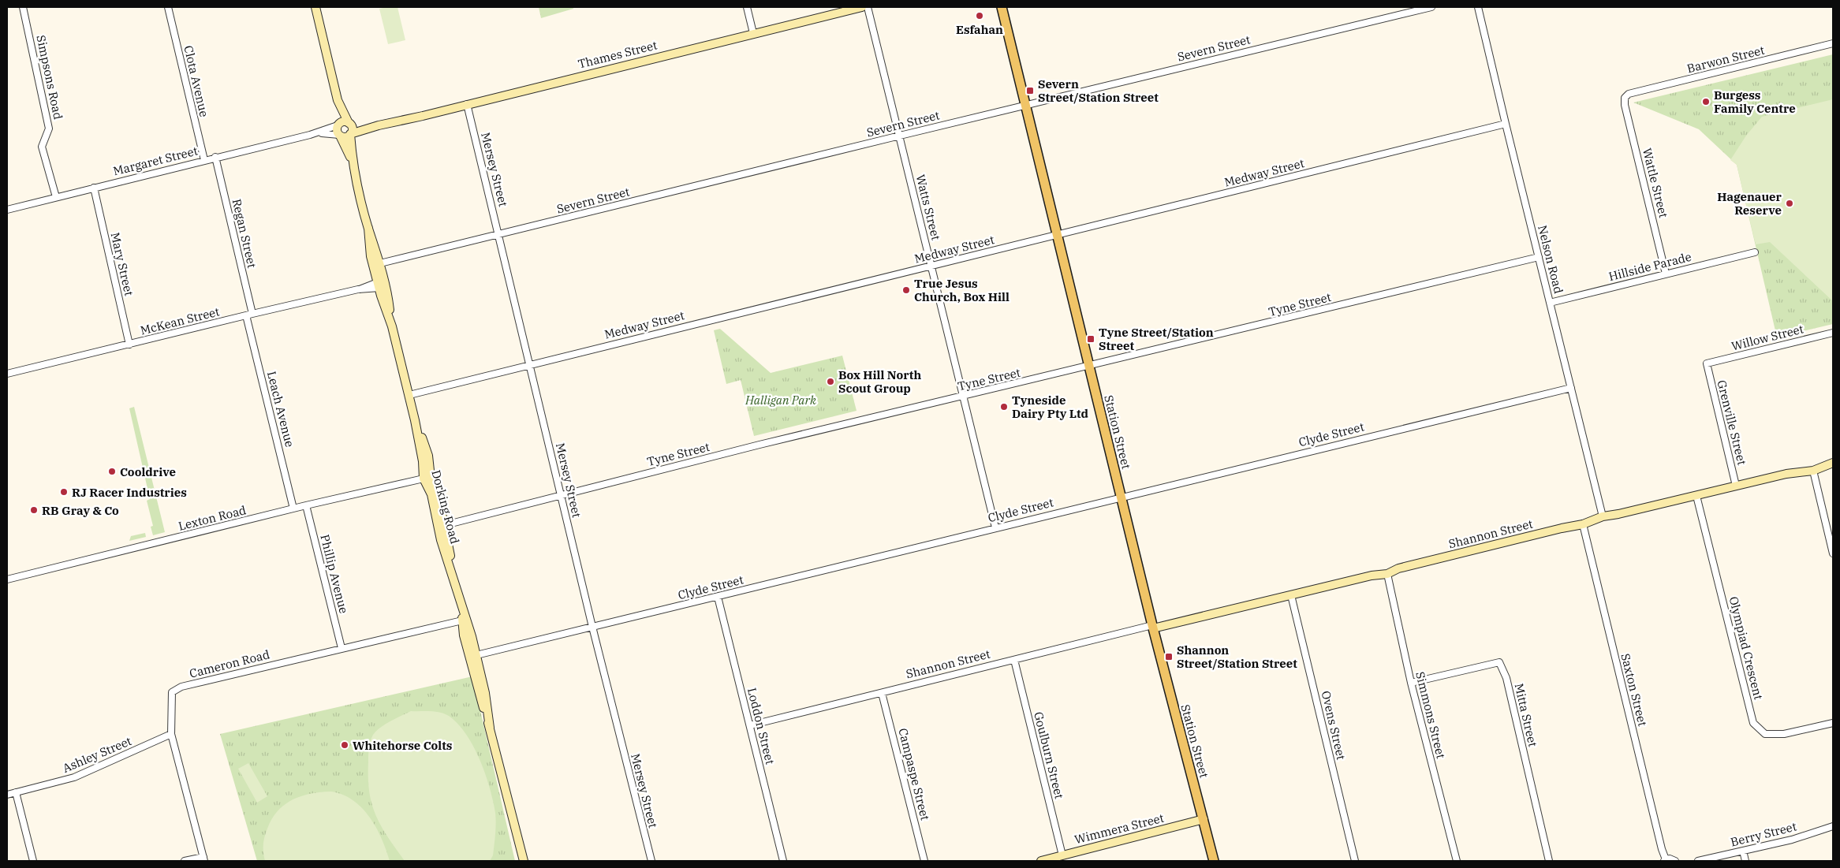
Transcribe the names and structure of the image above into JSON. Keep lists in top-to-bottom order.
{
  "streets": {
    "main road": ["Station Street"],
    "street": [
      "Severn Street",
      "Thames Street",
      "Barwon Street",
      "Simpsons Road",
      "Clota Avenue",
      "Margaret Street",
      "Mersey Street",
      "Medway Street",
      "Wattle Street",
      "Watts Street",
      "Regan Street",
      "Nelson Road",
      "Mary Street",
      "Hillside Parade",
      "Tyne Street",
      "McKean Street",
      "Willow Street",
      "Leach Avenue",
      "Grenville Street",
      "Clyde Street",
      "Dorking Road",
      "Lexton Road",
      "Shannon Street",
      "Phillip Avenue",
      "Olympiad Crescent",
      "Cameron Road",
      "Saxton Street",
      "Simmons Street",
      "Mitta Street",
      "Ovens Street",
      "Loddon Street",
      "Ashley Street",
      "Goulburn Street",
      "Campaspe Street",
      "Wimmera Street",
      "Berry Street"
    ]
  },
  "crossings": [
    ["Severn Street", "Mersey Street"],
    ["Severn Street", "Watts Street"],
    ["Severn Street", "Station Street"],
    ["Severn Street", "Dorking Road"],
    ["Thames Street", "Margaret Street"],
    ["Thames Street", "Mersey Street"],
    ["Thames Street", "Dorking Road"],
    ["Barwon Street", "Wattle Street"],
    ["Simpsons Road", "Margaret Street"],
    ["Clota Avenue", "Margaret Street"],
    ["Margaret Street", "Regan Street"],
    ["Margaret Street", "Mary Street"],
    ["Margaret Street", "Dorking Road"],
    ["Mersey Street", "Medway Street"],
    ["Mersey Street", "Tyne Street"],
    ["Mersey Street", "Clyde Street"],
    ["Medway Street", "Watts Street"],
    ["Medway Street", "Nelson Road"],
    ["Medway Street", "Station Street"],
    ["Medway Street", "Dorking Road"],
    ["Wattle Street", "Hillside Parade"],
    ["Watts Street", "Tyne Street"],
    ["Watts Street", "Clyde Street"],
    ["Regan Street", "McKean Street"],
    ["Regan Street", "Leach Avenue"],
    ["Nelson Road", "Hillside Parade"],
    ["Nelson Road", "Tyne Street"],
    ["Nelson Road", "Clyde Street"],
    ["Nelson Road", "Shannon Street"],
    ["Mary Street", "McKean Street"],
    ["Tyne Street", "Station Street"],
    ["Tyne Street", "Dorking Road"],
    ["McKean Street", "Leach Avenue"],
    ["McKean Street", "Dorking Road"],
    ["Willow Street", "Grenville Street"],
    ["Leach Avenue", "Lexton Road"],
    ["Grenville Street", "Shannon Street"],
    ["Station Street", "Clyde Street"],
    ["Station Street", "Shannon Street"],
    ["Station Street", "Wimmera Street"],
    ["Clyde Street", "Dorking Road"],
    ["Clyde Street", "Loddon Street"],
    ["Dorking Road", "Lexton Road"],
    ["Dorking Road", "Cameron Road"],
    ["Lexton Road", "Phillip Avenue"],
    ["Shannon Street", "Olympiad Crescent"],
    ["Shannon Street", "Saxton Street"],
    ["Shannon Street", "Simmons Street"],
    ["Shannon Street", "Ovens Street"],
    ["Shannon Street", "Loddon Street"],
    ["Shannon Street", "Goulburn Street"],
    ["Shannon Street", "Campaspe Street"],
    ["Phillip Avenue", "Cameron Road"],
    ["Cameron Road", "Ashley Street"],
    ["Simmons Street", "Mitta Street"],
    ["Goulburn Street", "Wimmera Street"]
  ],
  "parks": ["Halligan Park"],
  "places": {
    "other": [
      "Esfahan",
      "Burgess Family Centre",
      "Hagenauer Reserve",
      "True Jesus Church, Box Hill",
      "Box Hill North Scout Group",
      "Tyneside Dairy Pty Ltd",
      "Cooldrive",
      "RJ Racer Industries",
      "RB Gray & Co",
      "Whitehorse Colts"
    ],
    "transit": ["Severn Street/Station Street", "Tyne Street/Station Street", "Shannon Street/Station Street"]
  }
}
